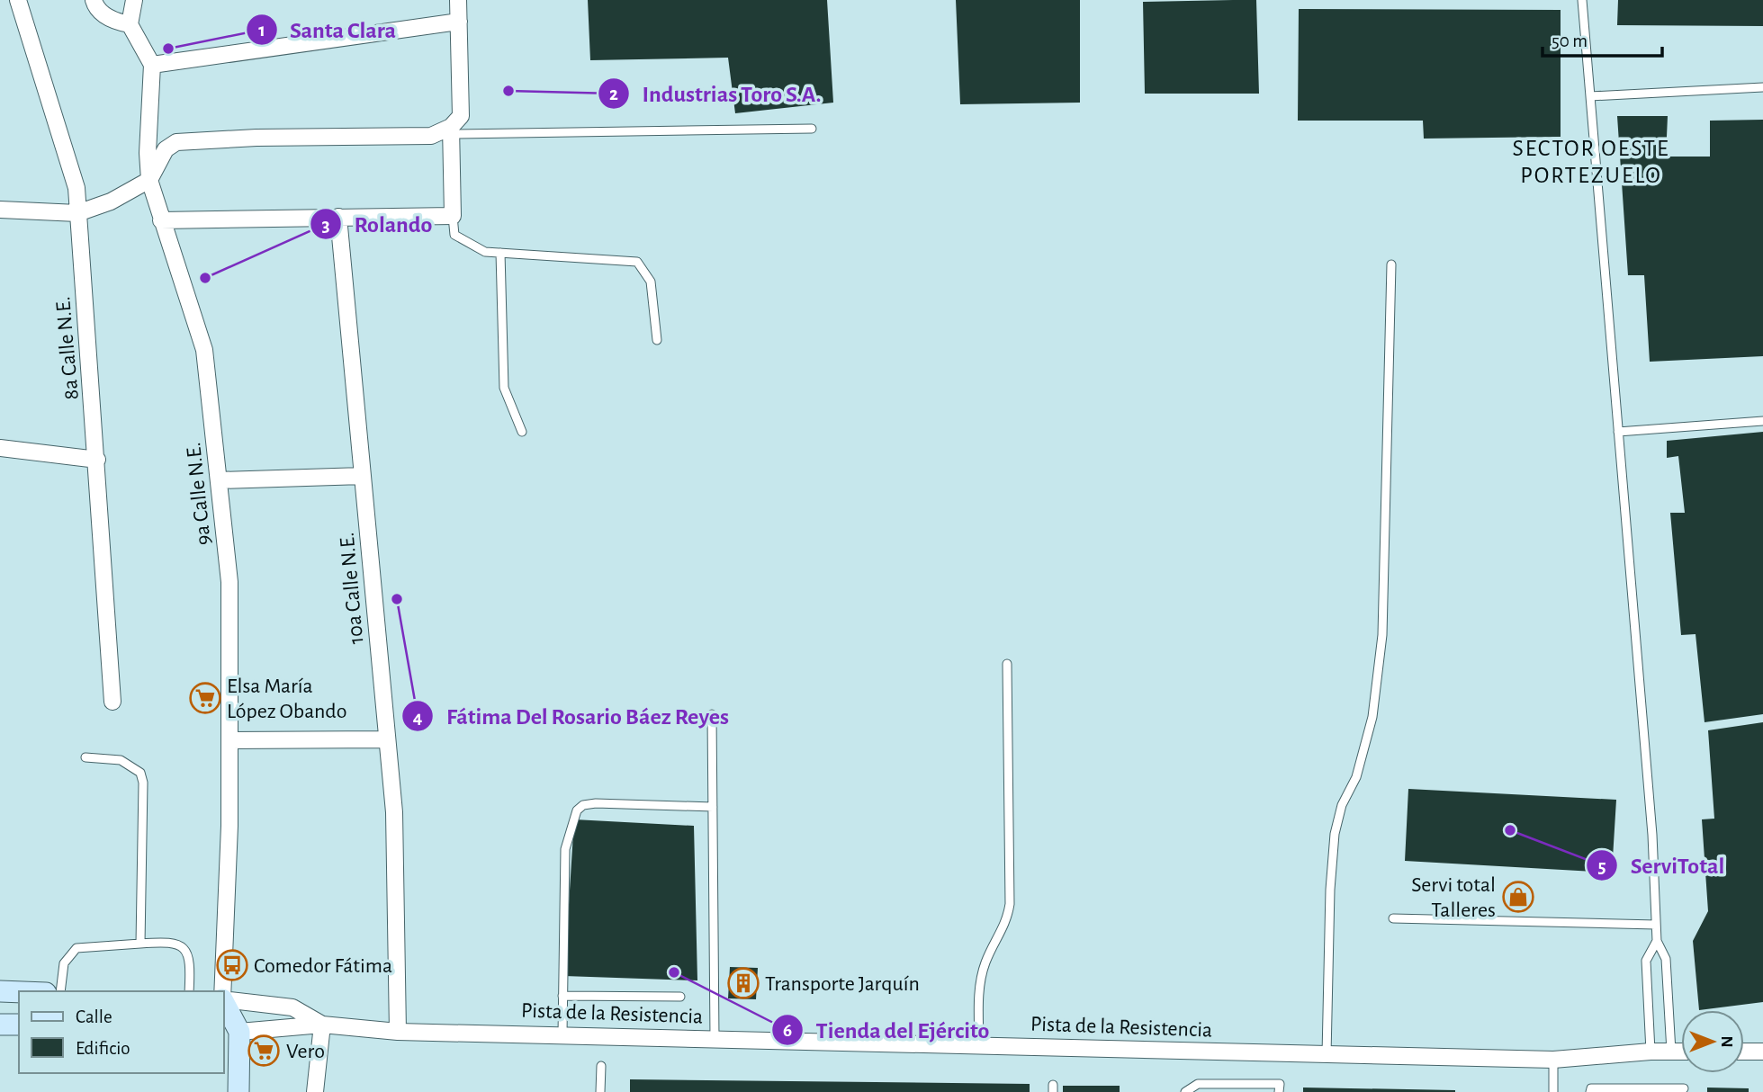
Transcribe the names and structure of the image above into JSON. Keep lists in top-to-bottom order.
{
  "streets": {
    "street": [
      "8a Calle N.E.",
      "9a Calle N.E.",
      "10a Calle N.E.",
      "Pista de la Resistencia"
    ]
  },
  "crossings": [
    ["10a Calle N.E.", "Pista de la Resistencia"]
  ],
  "districts": ["SECTOR OESTE PORTEZUELO"],
  "places": {
    "other": [
      "Santa Clara",
      "Industrias Toro S.A.",
      "Rolando",
      "Fátima Del Rosario Báez Reyes",
      "ServiTotal",
      "Tienda del Ejército"
    ],
    "supermarket": ["Elsa María López Obando", "Vero"],
    "shop": ["Servi total Talleres"],
    "bus stop": ["Comedor Fátima"],
    "building": ["Transporte Jarquín"]
  },
  "legend": ["Calle", "Edificio"],
  "scale_bar": "50 m",
  "north": "right"
}
